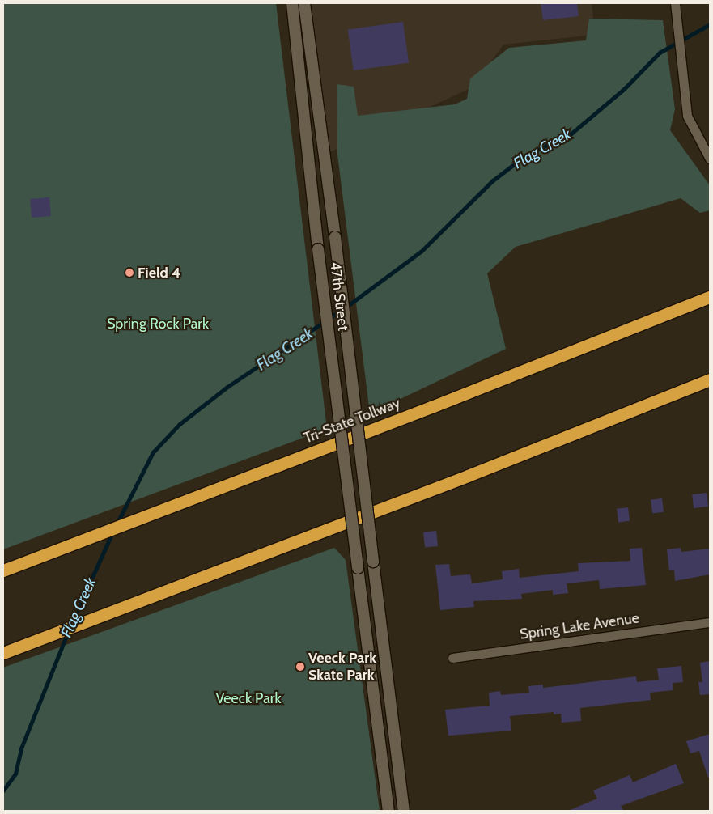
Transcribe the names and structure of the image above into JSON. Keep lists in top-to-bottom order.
{
  "streets": {
    "highway": ["Tri-State Tollway"],
    "main road": ["47th Street"],
    "street": ["Spring Lake Avenue"]
  },
  "water": ["Flag Creek"],
  "parks": ["Spring Rock Park", "Veeck Park"],
  "places": ["Field 4", "Veeck Park Skate Park"]
}
